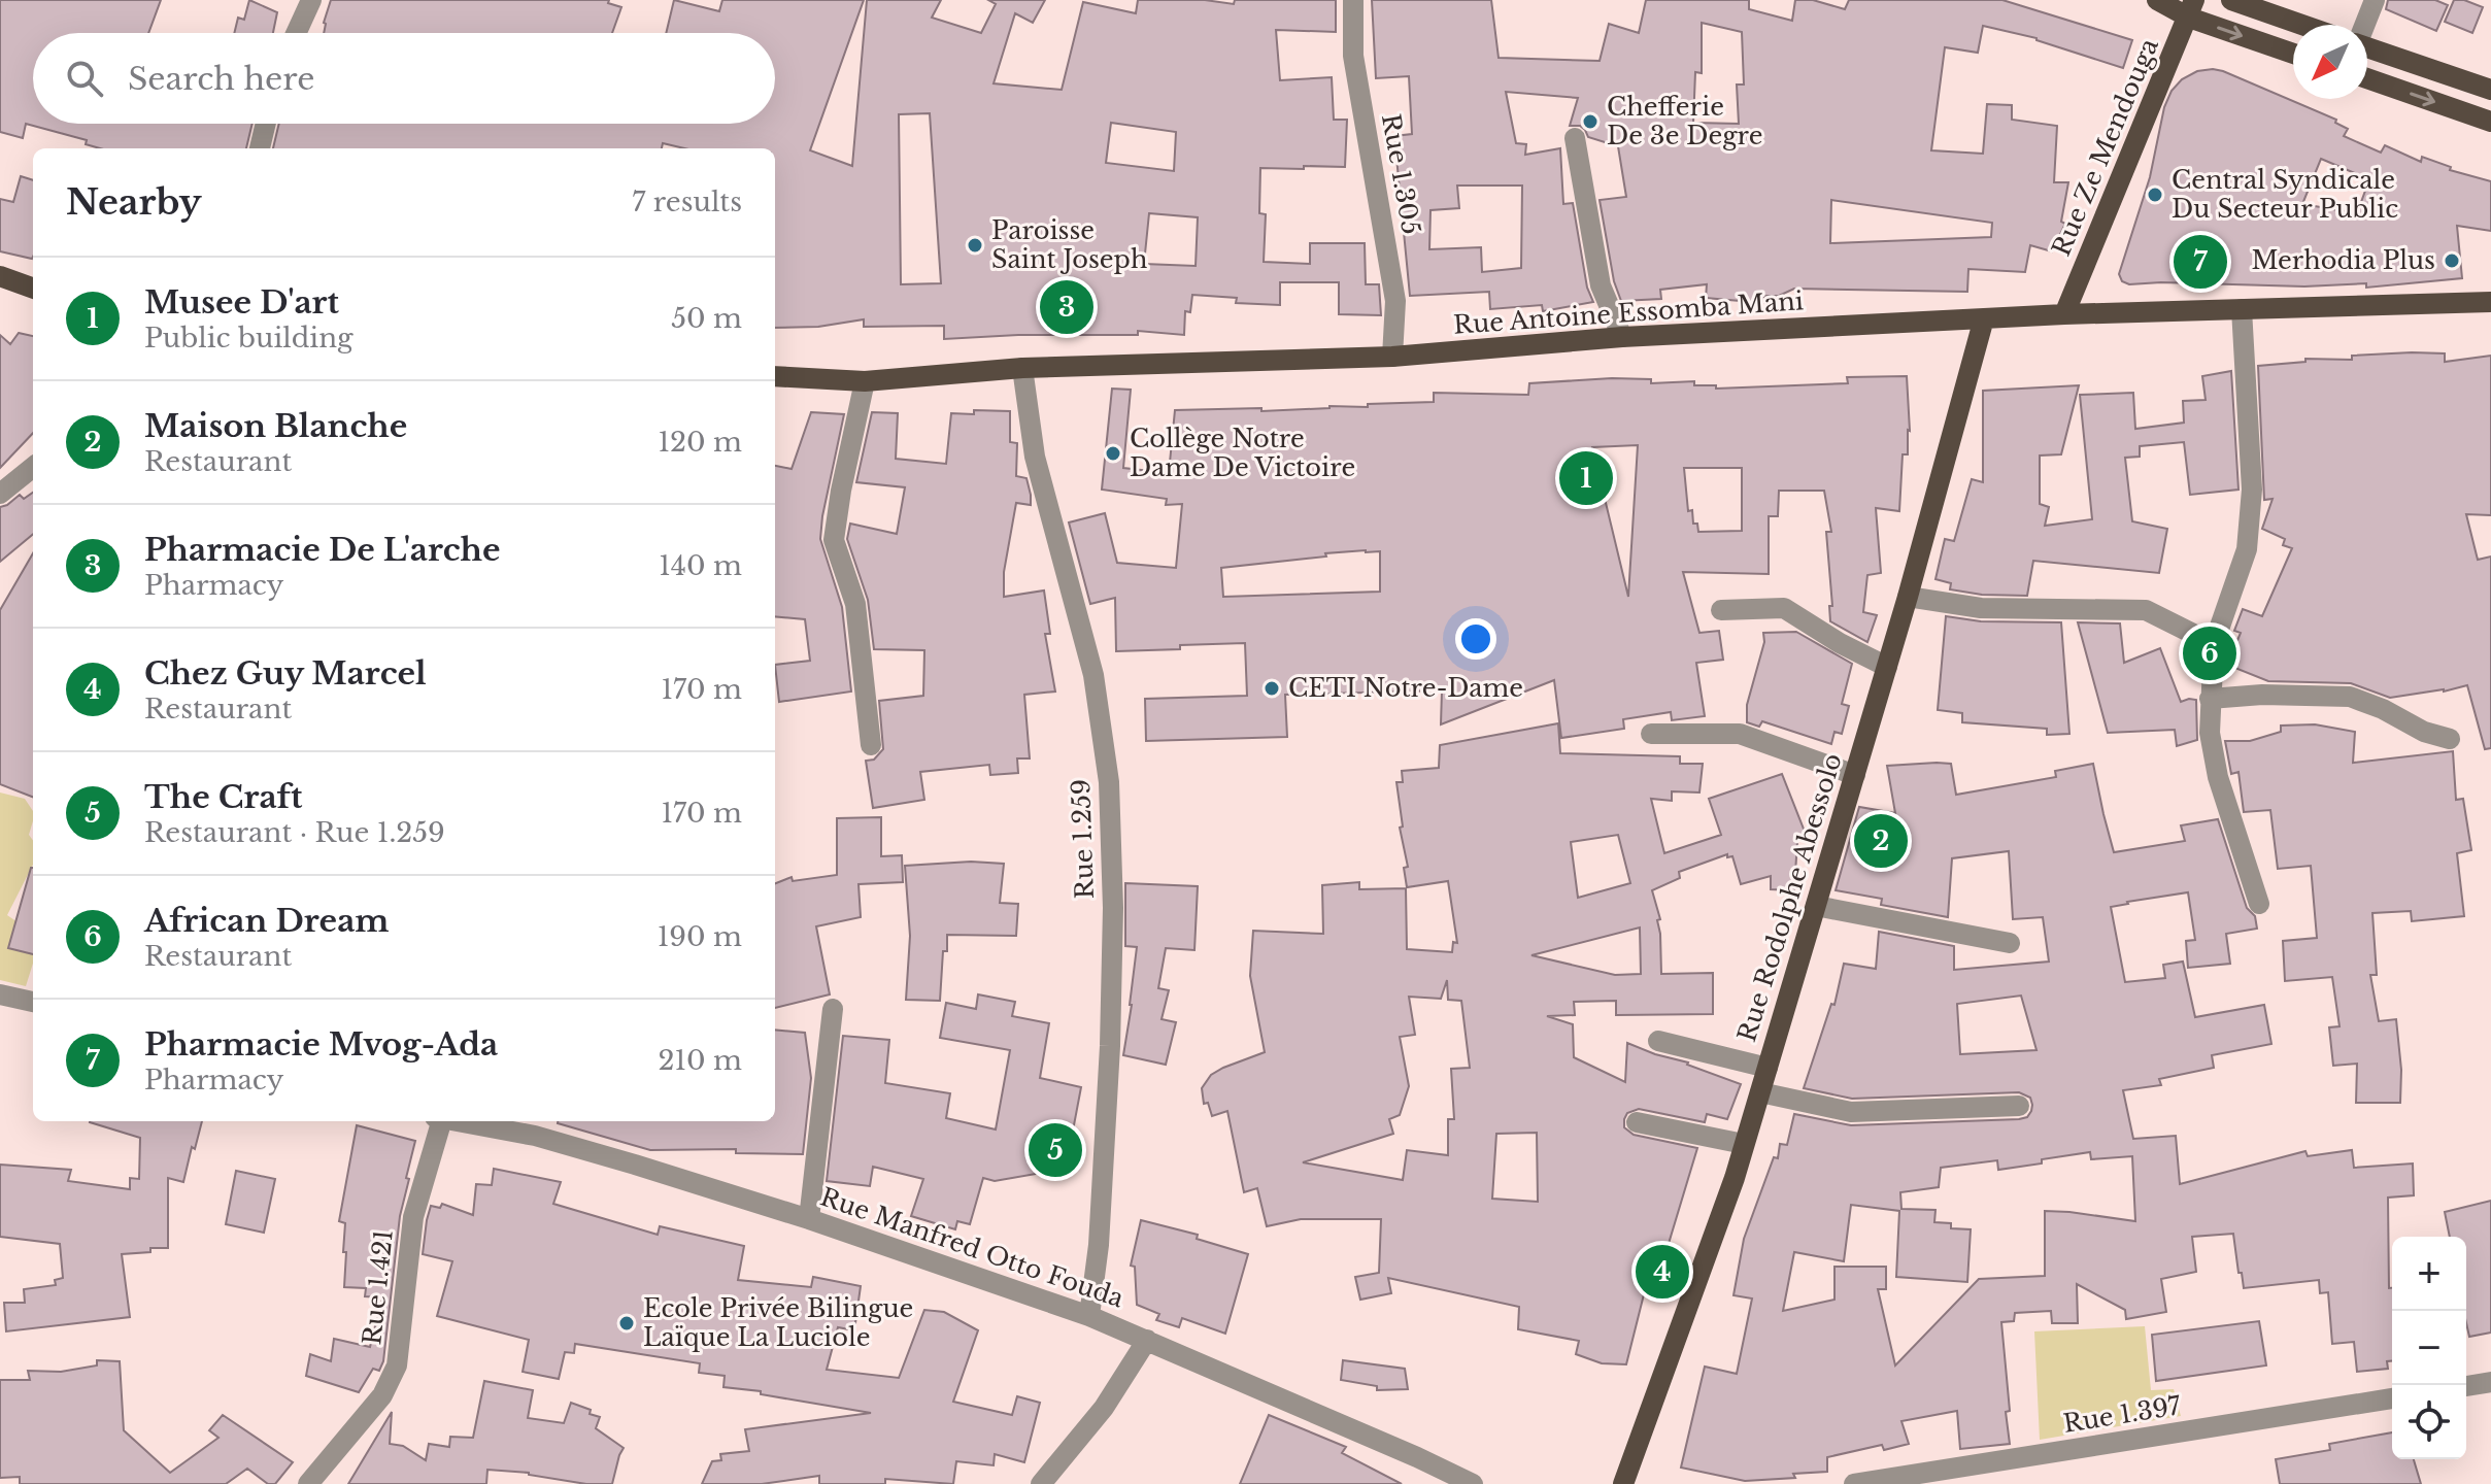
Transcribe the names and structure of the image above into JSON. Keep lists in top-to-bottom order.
{
  "streets": {
    "main road": ["Rue Ze Mendouga", "Rue Antoine Essomba Mani", "Rue Rodolphe Abessolo"],
    "street": [
      "Rue 1.305",
      "Rue 1.259",
      "Rue Manfred Otto Fouda",
      "Rue 1.421",
      "Rue 1.397"
    ]
  },
  "crossings": [
    ["Rue Ze Mendouga", "Rue Antoine Essomba Mani"],
    ["Rue 1.305", "Rue Antoine Essomba Mani"],
    ["Rue Antoine Essomba Mani", "Rue 1.259"],
    ["Rue Antoine Essomba Mani", "Rue Rodolphe Abessolo"],
    ["Rue 1.259", "Rue Manfred Otto Fouda"]
  ],
  "places": [
    "Chefferie De 3e Degre",
    "Central Syndicale Du Secteur Public",
    "Paroisse Saint Joseph",
    "Merhodia Plus",
    "Collège Notre Dame De Victoire",
    "CETI Notre-Dame",
    "Ecole Privée Bilingue Laïque La Luciole"
  ],
  "north": "bottom left",
  "page": {
    "search": "Search here",
    "heading": ["Nearby", "7 results"],
    "pins": [
      "7",
      "3",
      "1",
      "6",
      "2",
      "5",
      "4"
    ],
    "list": [
      {
        "mark": "1",
        "name": "Musee D'art",
        "note": "Public building",
        "value": "50 m"
      },
      {
        "mark": "2",
        "name": "Maison Blanche",
        "note": "Restaurant",
        "value": "120 m"
      },
      {
        "mark": "3",
        "name": "Pharmacie De L'arche",
        "note": "Pharmacy",
        "value": "140 m"
      },
      {
        "mark": "4",
        "name": "Chez Guy Marcel",
        "note": "Restaurant",
        "value": "170 m"
      },
      {
        "mark": "5",
        "name": "The Craft",
        "note": "Restaurant · Rue 1.259",
        "value": "170 m"
      },
      {
        "mark": "6",
        "name": "African Dream",
        "note": "Restaurant",
        "value": "190 m"
      },
      {
        "mark": "7",
        "name": "Pharmacie Mvog-Ada",
        "note": "Pharmacy",
        "value": "210 m"
      }
    ],
    "map_buttons": ["+", "−"]
  }
}
